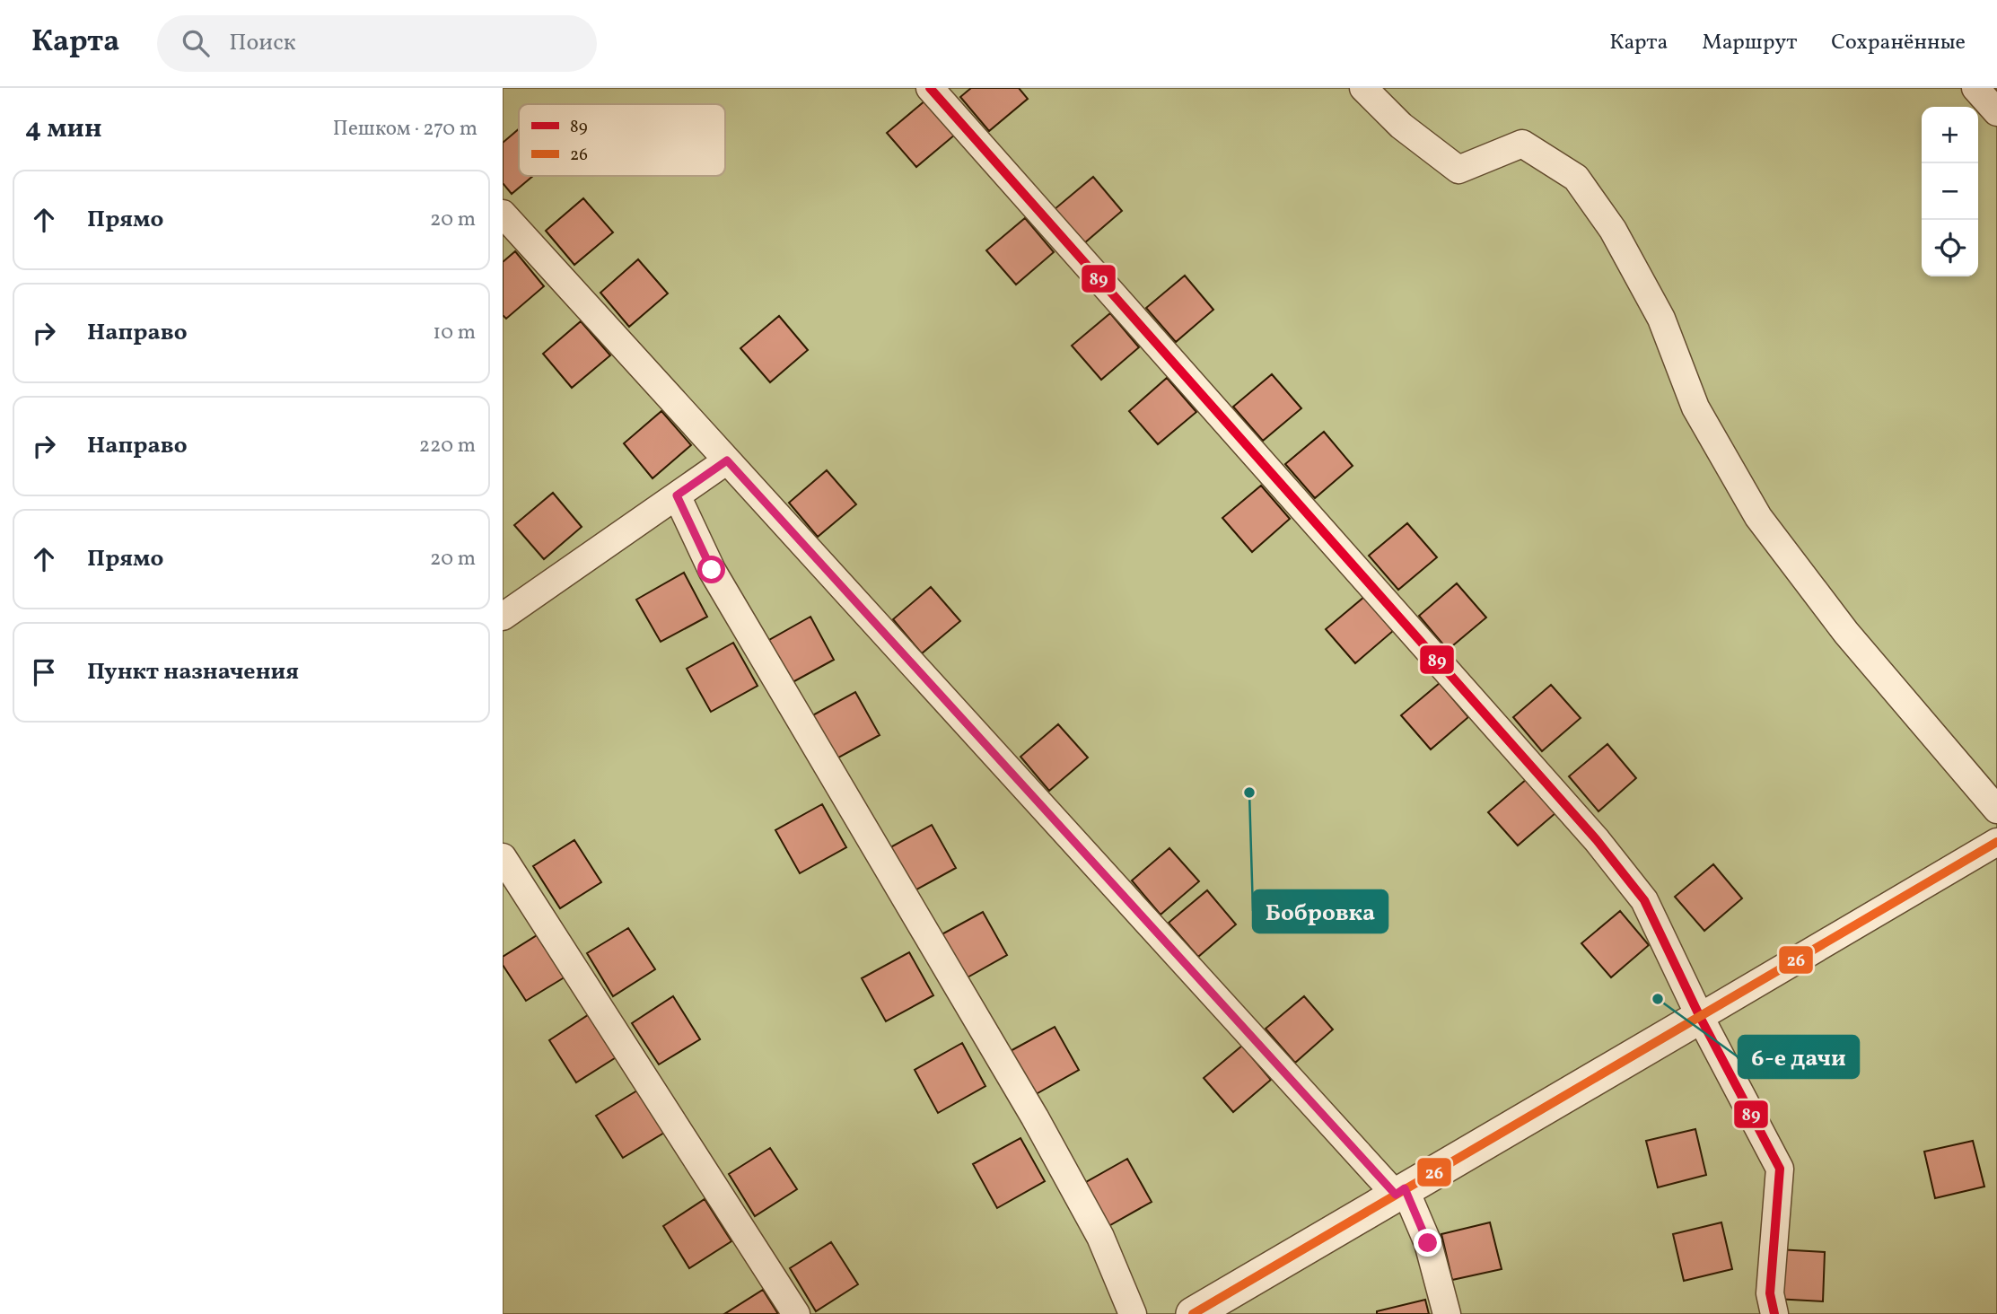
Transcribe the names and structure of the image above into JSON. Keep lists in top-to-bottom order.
{
  "places": ["Бобровка", "6-е дачи"],
  "lines": ["transit line 89", "transit line 26"],
  "legend": ["89", "26"],
  "page": {
    "header": "Карта",
    "search": "Поиск",
    "nav": ["Карта", "Маршрут", "Сохранённые"],
    "heading": ["4 мин", "Пешком · 270 m"],
    "map_buttons": ["+", "−"],
    "list": [
      ["Прямо", "20 m"],
      ["Направо", "10 m"],
      ["Направо", "220 m"],
      ["Прямо", "20 m"],
      "Пункт назначения"
    ]
  }
}
